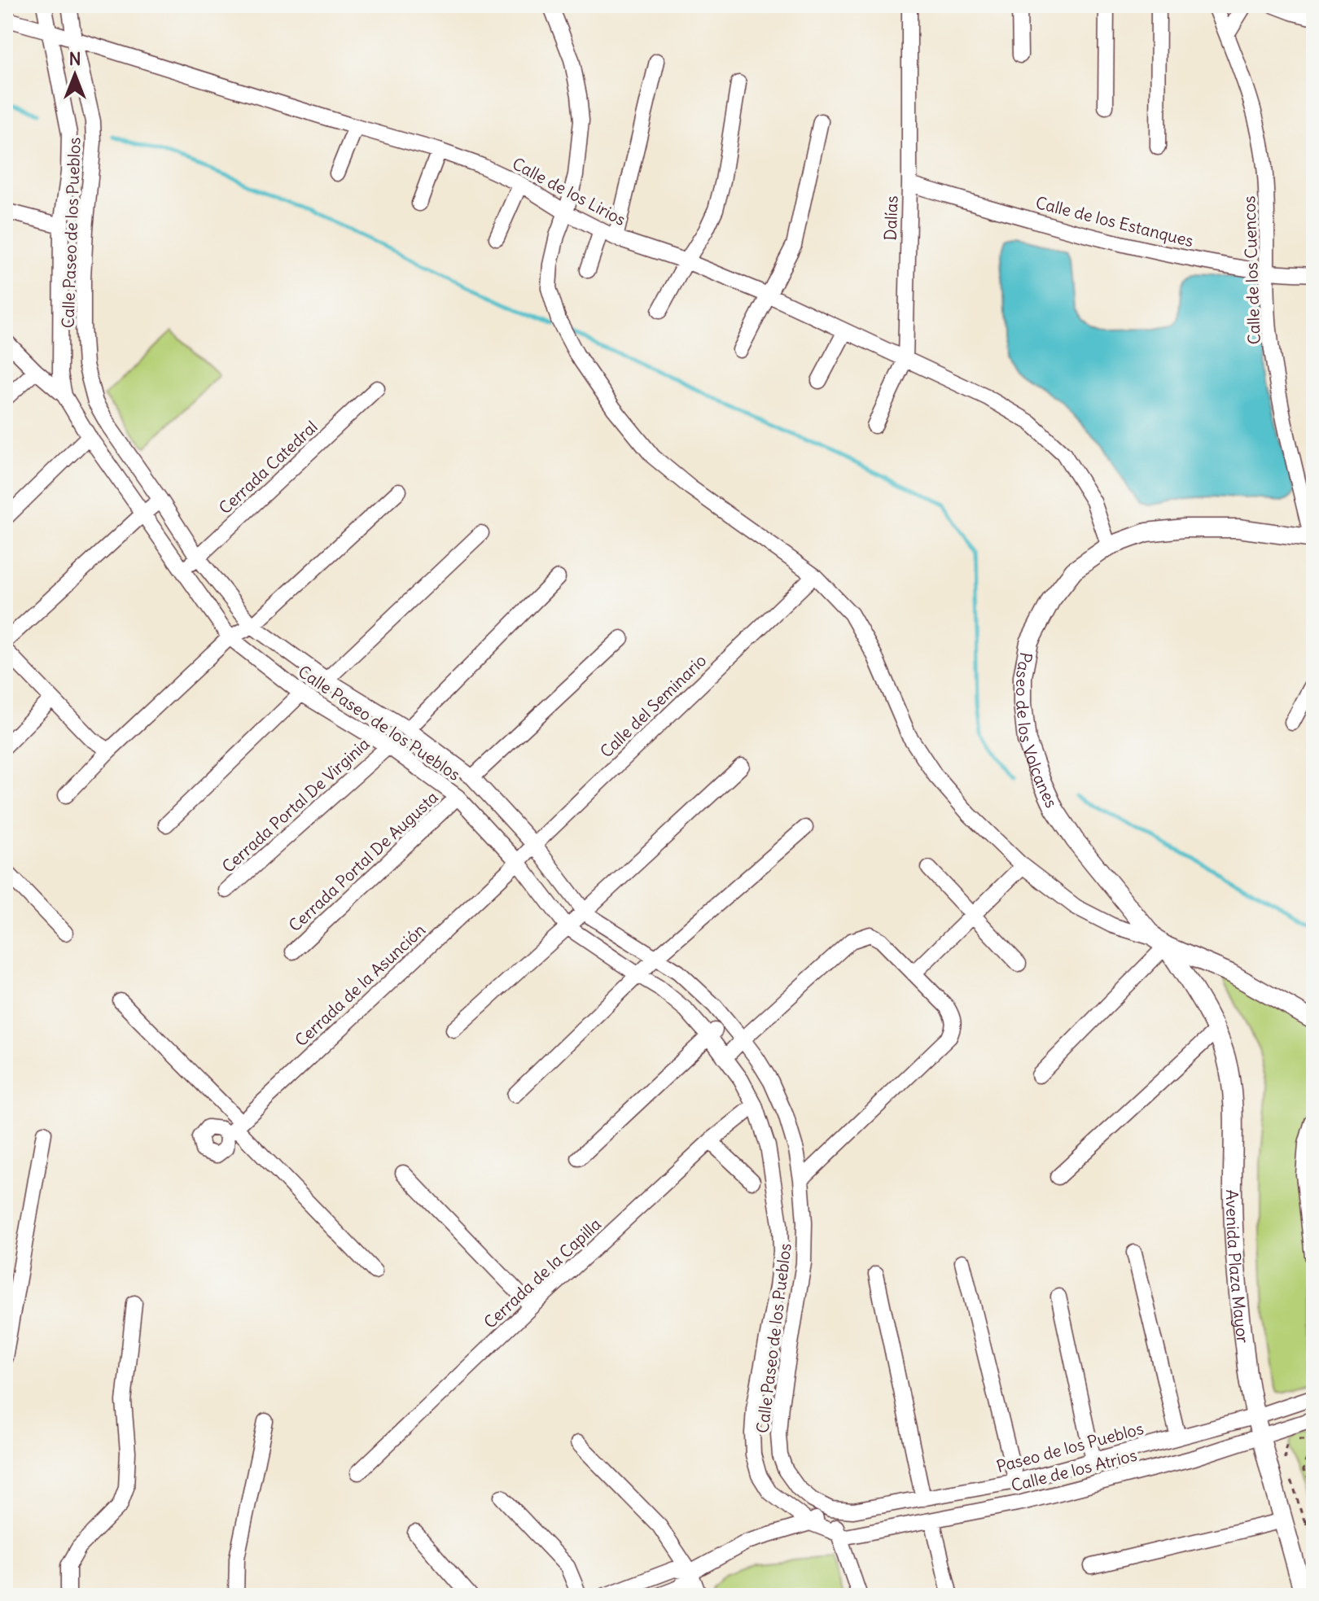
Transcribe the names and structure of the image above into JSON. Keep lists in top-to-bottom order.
{
  "streets": {
    "street": [
      "Calle de los Lirios",
      "Dalías",
      "Calle de los Estanques",
      "Calle Paseo de los Pueblos",
      "Calle de los Cuencos",
      "Cerrada Catedral",
      "Calle del Seminario",
      "Paseo de los Volcanes",
      "Cerrada Portal De Virginia",
      "Cerrada Portal De Augusta",
      "Cerrada de la Asunción",
      "Avenida Plaza Mayor",
      "Cerrada de la Capilla",
      "Paseo de los Pueblos",
      "Calle de los Atrios"
    ]
  },
  "crossings": [
    ["Calle de los Lirios", "Dalías"],
    ["Calle de los Lirios", "Calle Paseo de los Pueblos"],
    ["Calle de los Lirios", "Paseo de los Volcanes"],
    ["Dalías", "Calle de los Estanques"],
    ["Calle de los Estanques", "Calle de los Cuencos"],
    ["Calle Paseo de los Pueblos", "Cerrada Catedral"],
    ["Calle Paseo de los Pueblos", "Calle del Seminario"],
    ["Calle Paseo de los Pueblos", "Cerrada Portal De Virginia"],
    ["Calle Paseo de los Pueblos", "Cerrada Portal De Augusta"],
    ["Calle Paseo de los Pueblos", "Cerrada de la Asunción"],
    ["Calle Paseo de los Pueblos", "Cerrada de la Capilla"],
    ["Calle Paseo de los Pueblos", "Paseo de los Pueblos"],
    ["Calle Paseo de los Pueblos", "Calle de los Atrios"],
    ["Calle de los Cuencos", "Paseo de los Volcanes"],
    ["Calle del Seminario", "Cerrada de la Asunción"],
    ["Paseo de los Volcanes", "Avenida Plaza Mayor"],
    ["Avenida Plaza Mayor", "Paseo de los Pueblos"],
    ["Avenida Plaza Mayor", "Calle de los Atrios"]
  ],
  "north": "top"
}
